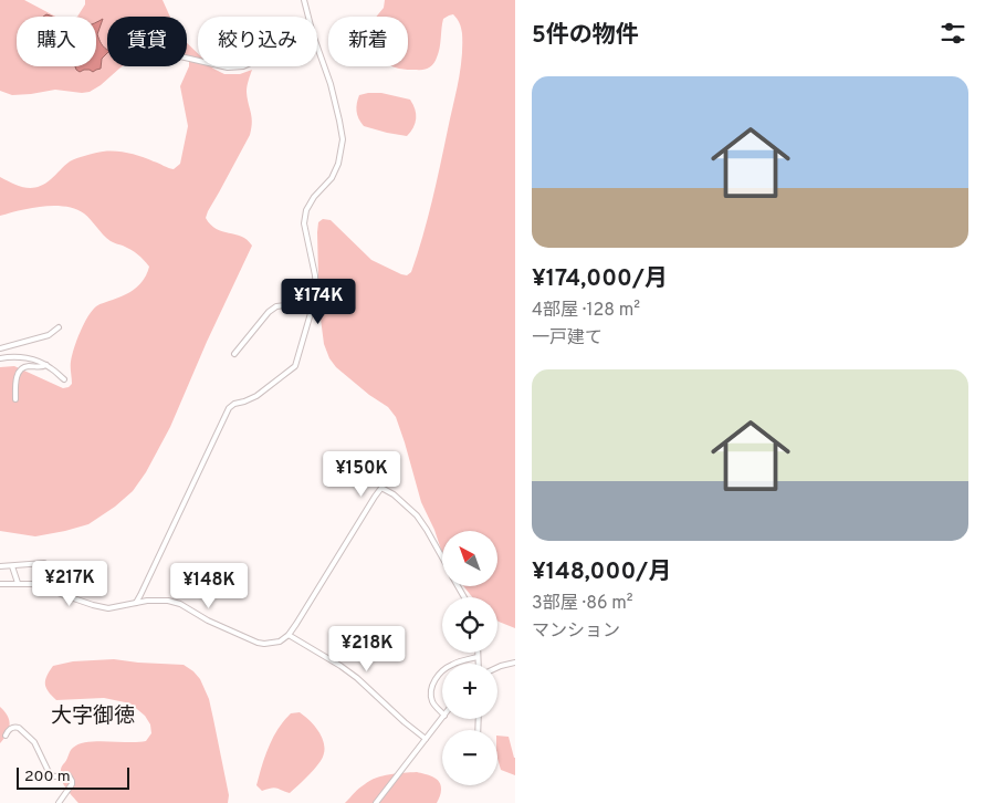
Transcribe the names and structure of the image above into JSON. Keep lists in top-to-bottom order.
{
  "districts": ["大字御徳"],
  "scale_bar": "200 m",
  "north": "top left",
  "page": {
    "heading": "5件の物件",
    "chip": [
      "購入",
      "賃貸",
      "絞り込み",
      "新着"
    ],
    "list": [
      {
        "name": "¥174,000/月",
        "note": "4部屋 · 128 m² · 一戸建て"
      },
      {
        "name": "¥148,000/月",
        "note": "3部屋 · 86 m² · マンション"
      }
    ],
    "price": [
      "¥174K",
      "¥150K",
      "¥217K",
      "¥148K",
      "¥218K"
    ],
    "map_buttons": ["+", "−"],
    "scale": "200 m"
  }
}
